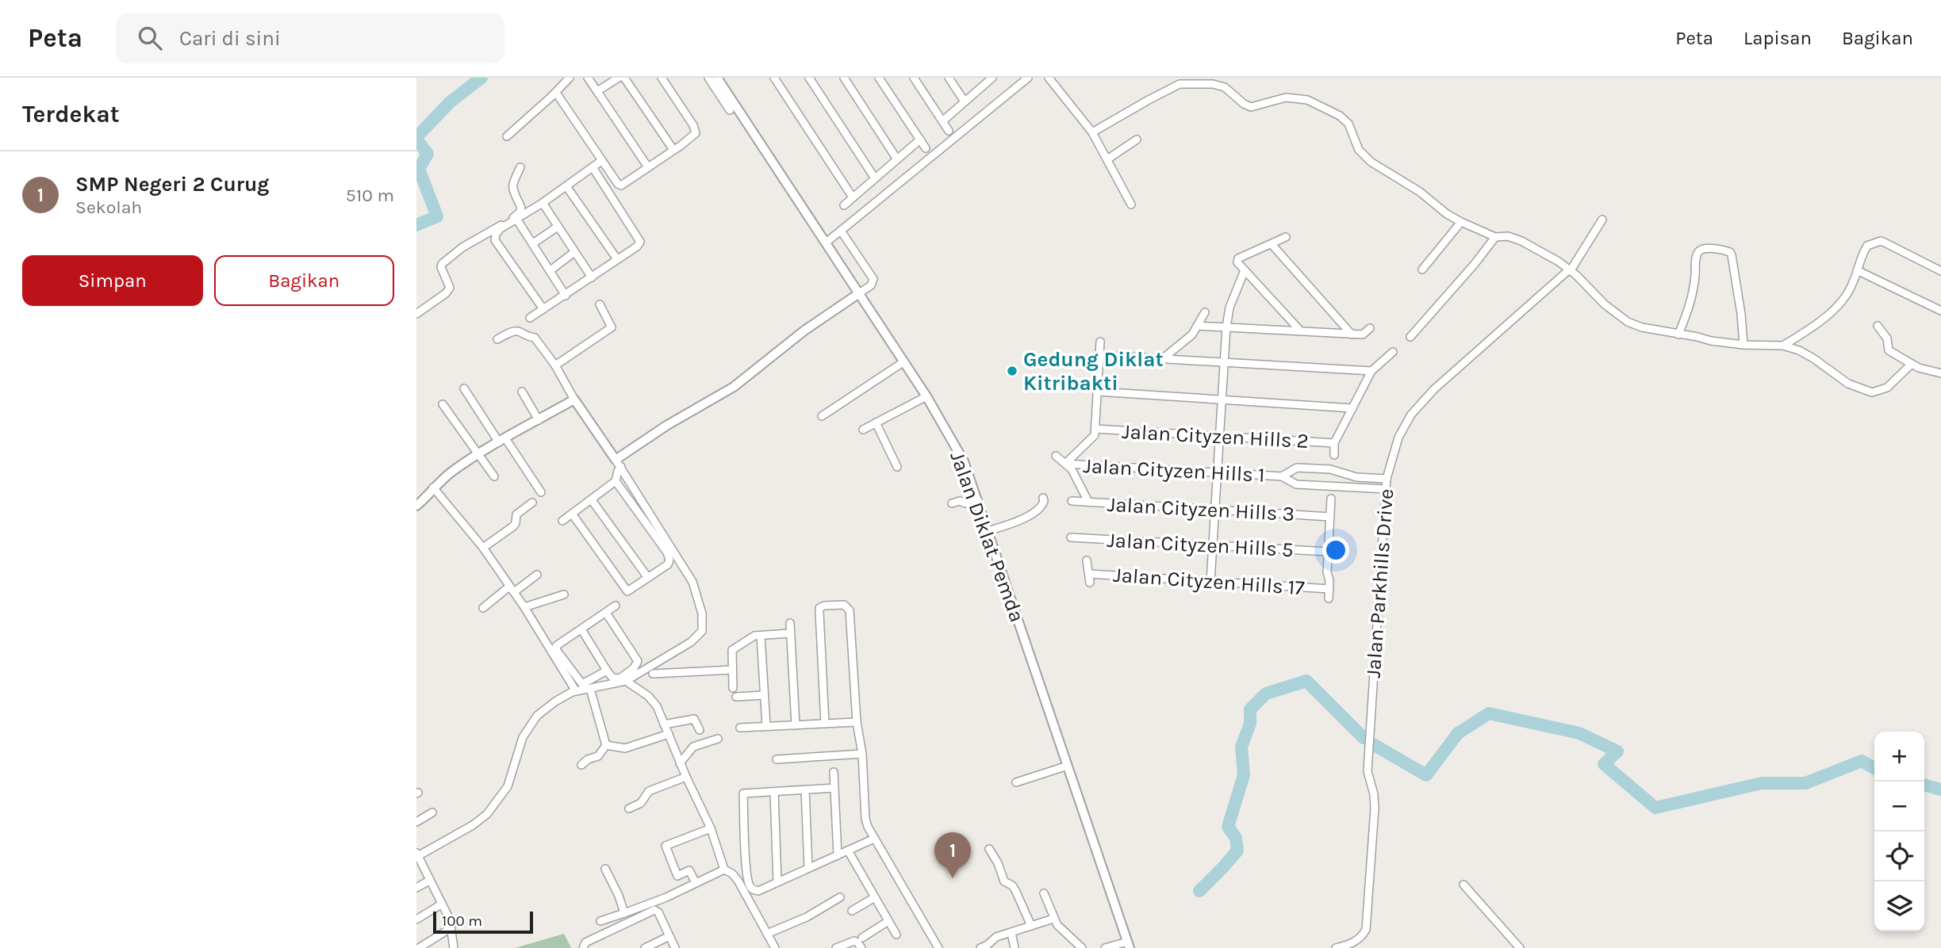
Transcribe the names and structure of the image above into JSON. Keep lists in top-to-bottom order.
{
  "streets": {
    "street": [
      "Jalan Cityzen Hills 2",
      "Jalan Cityzen Hills 1",
      "Jalan Cityzen Hills 3",
      "Jalan Diklat Pemda",
      "Jalan Cityzen Hills 5",
      "Jalan Cityzen Hills 17",
      "Jalan Parkhills Drive"
    ]
  },
  "crossings": [
    ["Jalan Cityzen Hills 3", "Jalan Cityzen Hills 17"],
    ["Jalan Cityzen Hills 5", "Jalan Cityzen Hills 17"]
  ],
  "places": ["Gedung Diklat Kitribakti"],
  "scale_bar": "100 m",
  "page": {
    "header": "Peta",
    "search": "Cari di sini",
    "nav": ["Peta", "Lapisan", "Bagikan"],
    "heading": "Terdekat",
    "list": [
      {
        "mark": "1",
        "name": "SMP Negeri 2 Curug",
        "note": "Sekolah",
        "value": "510 m"
      }
    ],
    "buttons": ["Simpan", "Bagikan"],
    "map_buttons": ["+", "−"],
    "pins": "1",
    "scale": "100 m"
  }
}
